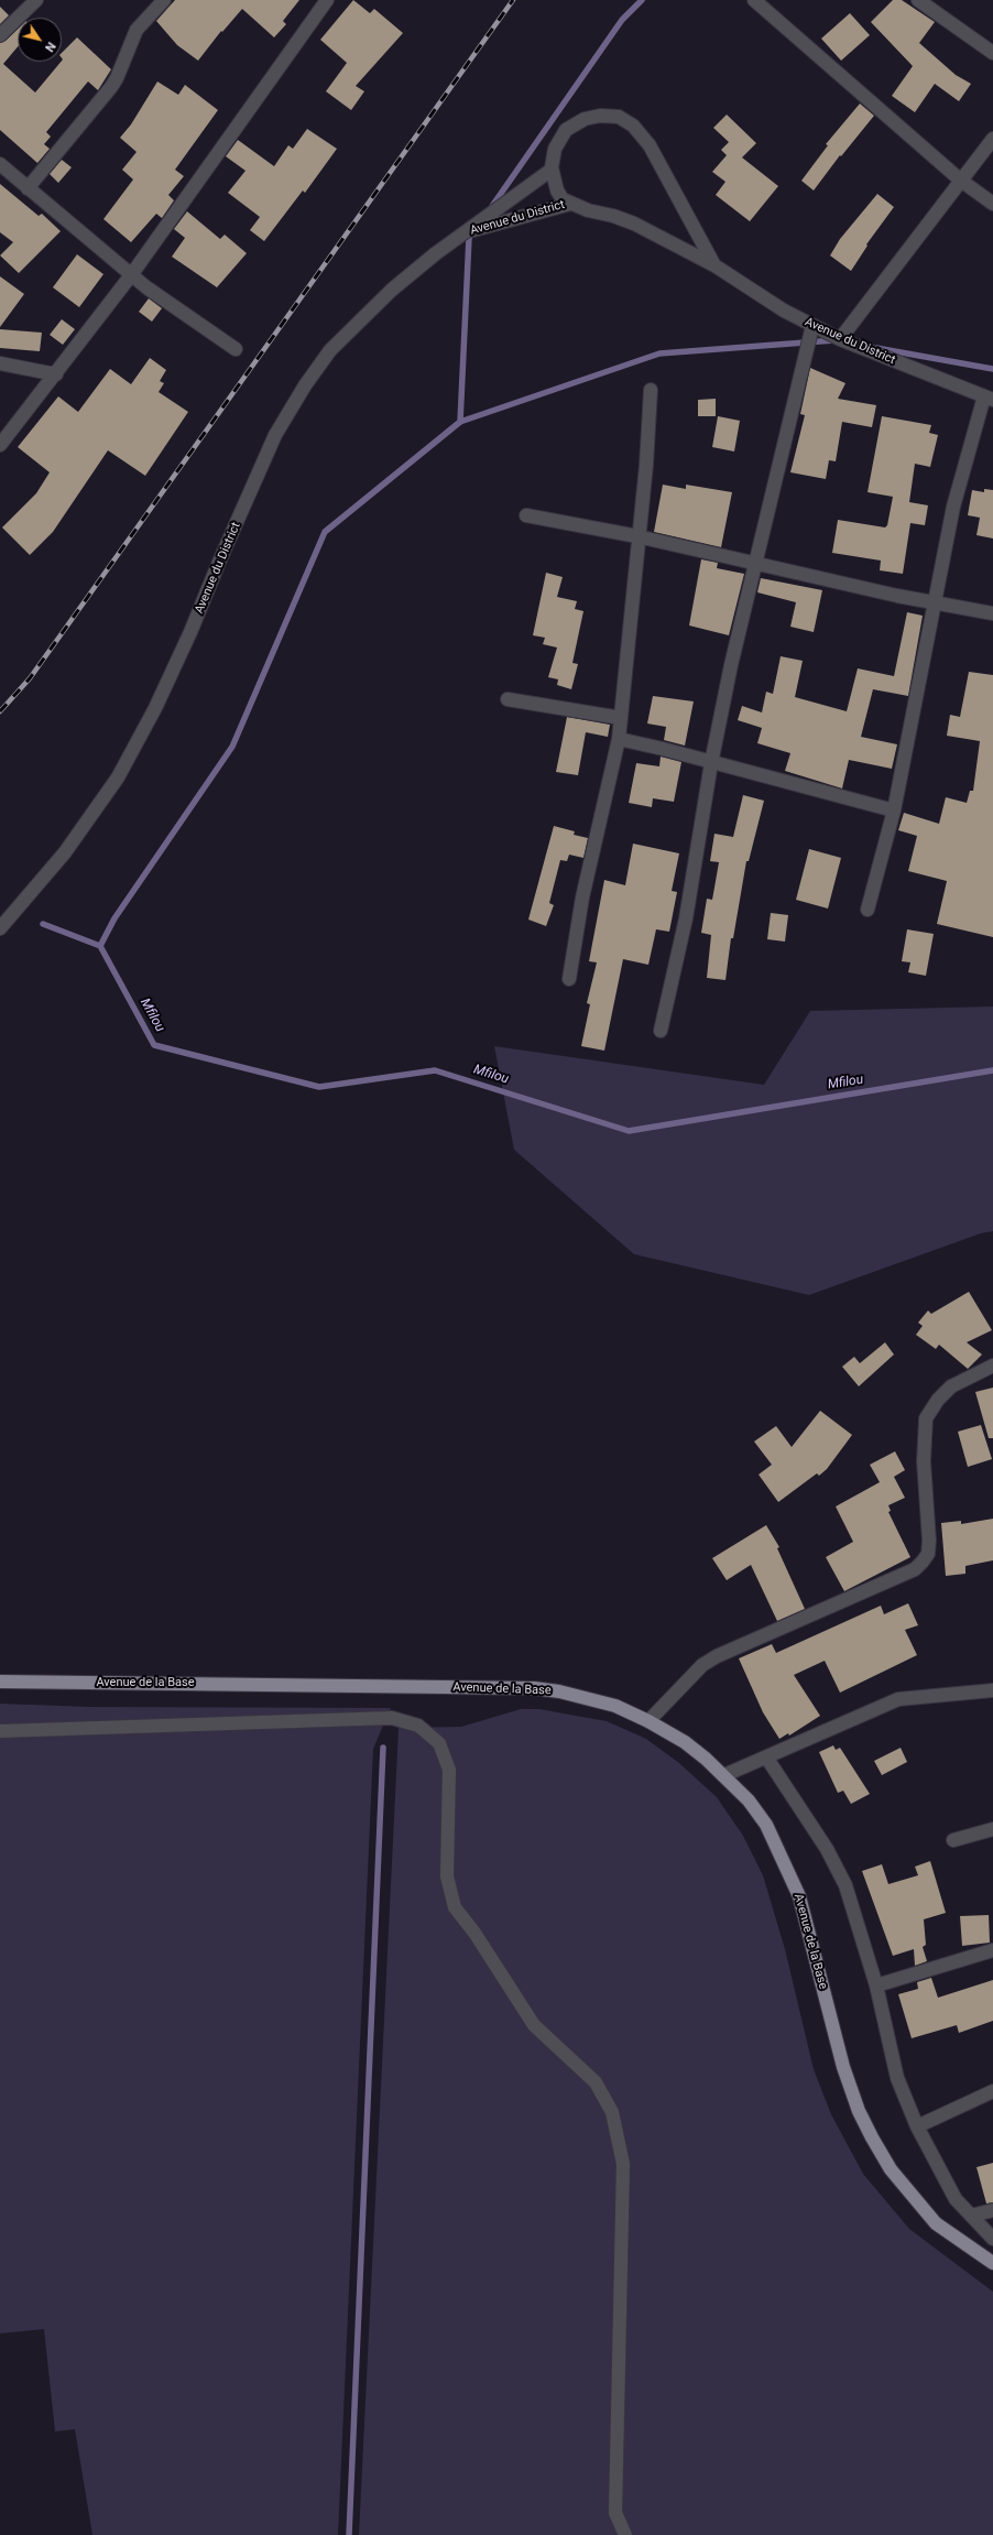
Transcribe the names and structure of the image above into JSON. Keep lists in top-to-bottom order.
{
  "streets": {
    "main road": ["Avenue de la Base"],
    "street": ["Avenue du District"]
  },
  "water": ["Mfilou"],
  "north": "bottom right"
}
